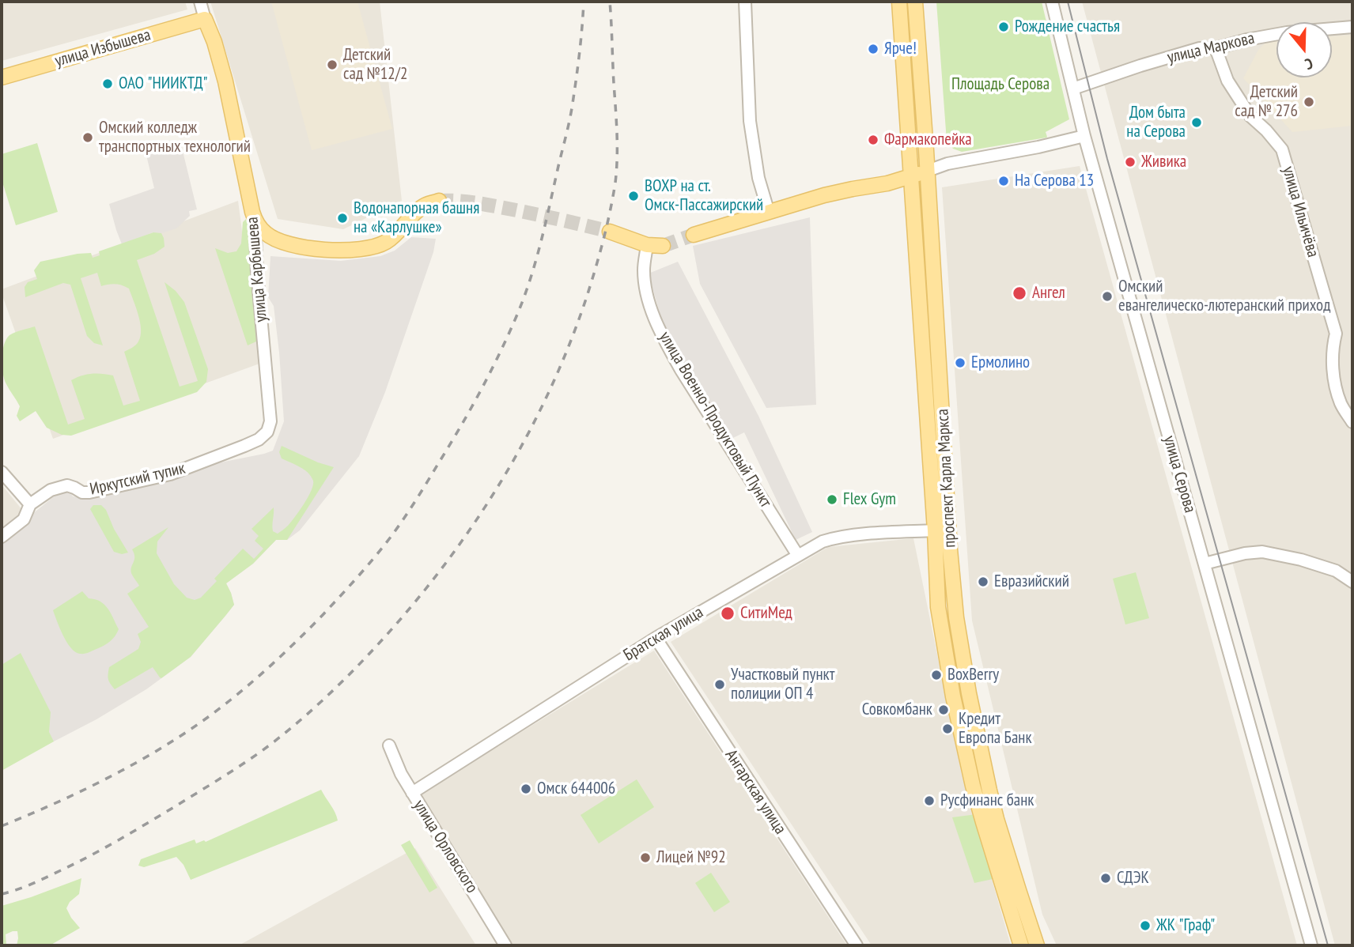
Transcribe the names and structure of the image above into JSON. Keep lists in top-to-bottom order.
{
  "streets": {
    "main road": ["улица Избышева", "улица Карбышева", "проспект Карла Маркса"],
    "street": [
      "улица Маркова",
      "улица Ильичёва",
      "улица Военно-Продуктовый Пункт",
      "улица Серова",
      "Иркутский тупик",
      "Братская улица",
      "Ангарская улица",
      "улица Орловского"
    ]
  },
  "crossings": [
    ["улица Избышева", "улица Карбышева"],
    ["улица Маркова", "улица Ильичёва"],
    ["улица Маркова", "улица Серова"],
    ["улица Карбышева", "Иркутский тупик"],
    ["улица Военно-Продуктовый Пункт", "Братская улица"],
    ["проспект Карла Маркса", "Братская улица"],
    ["Братская улица", "Ангарская улица"],
    ["Братская улица", "улица Орловского"]
  ],
  "parks": ["Площадь Серова"],
  "places": [
    "Рождение счастья",
    "Ярче!",
    "Детский сад №12/2",
    "ОАО \"НИИКТД\"",
    "Детский сад № 276",
    "Дом быта на Серова",
    "Омский колледж транспортных технологий",
    "Фармакопейка",
    "Живика",
    "На Серова 13",
    "ВОХР на ст. Омск-Пассажирский",
    "Водонапорная башня на «Карлушке»",
    "Ангел",
    "Омский евангелическо-лютеранский приход",
    "Ермолино",
    "Flex Gym",
    "Евразийский",
    "СитиМед",
    "BoxBerry",
    "Участковый пункт полиции ОП 4",
    "Совкомбанк",
    "Кредит Европа Банк",
    "Омск 644006",
    "Русфинанс банк",
    "Лицей №92",
    "СДЭК",
    "ЖК \"Граф\""
  ],
  "north": "bottom"
}
